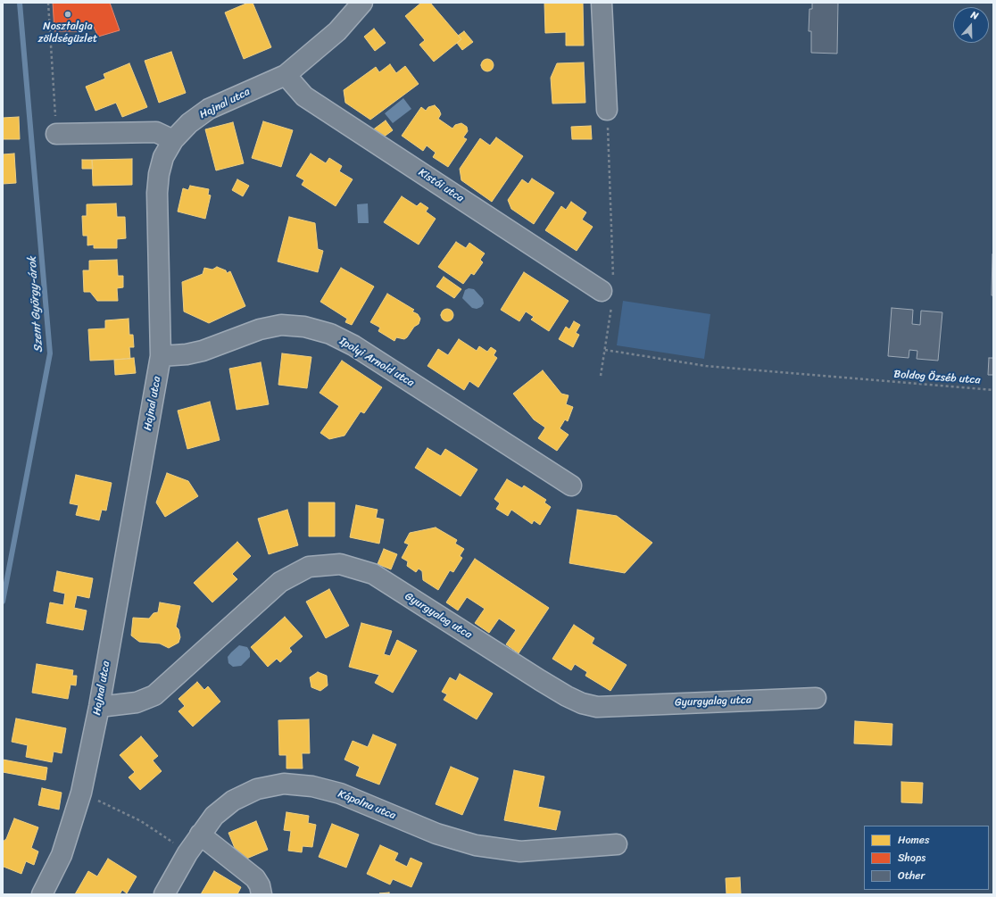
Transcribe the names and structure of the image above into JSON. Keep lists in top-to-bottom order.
{
  "streets": {
    "street": [
      "Hajnal utca",
      "Kistói utca",
      "Ipolyi Arnold utca",
      "Gyurgyalag utca",
      "Kápolna utca"
    ],
    "path": ["Boldog Özséb utca"]
  },
  "crossings": [
    ["Hajnal utca", "Kistói utca"],
    ["Hajnal utca", "Ipolyi Arnold utca"],
    ["Hajnal utca", "Gyurgyalag utca"]
  ],
  "water": ["Szent György-árok"],
  "places": ["Nosztalgia zöldségüzlet"],
  "legend": ["Homes", "Shops", "Other"],
  "north": "top"
}
